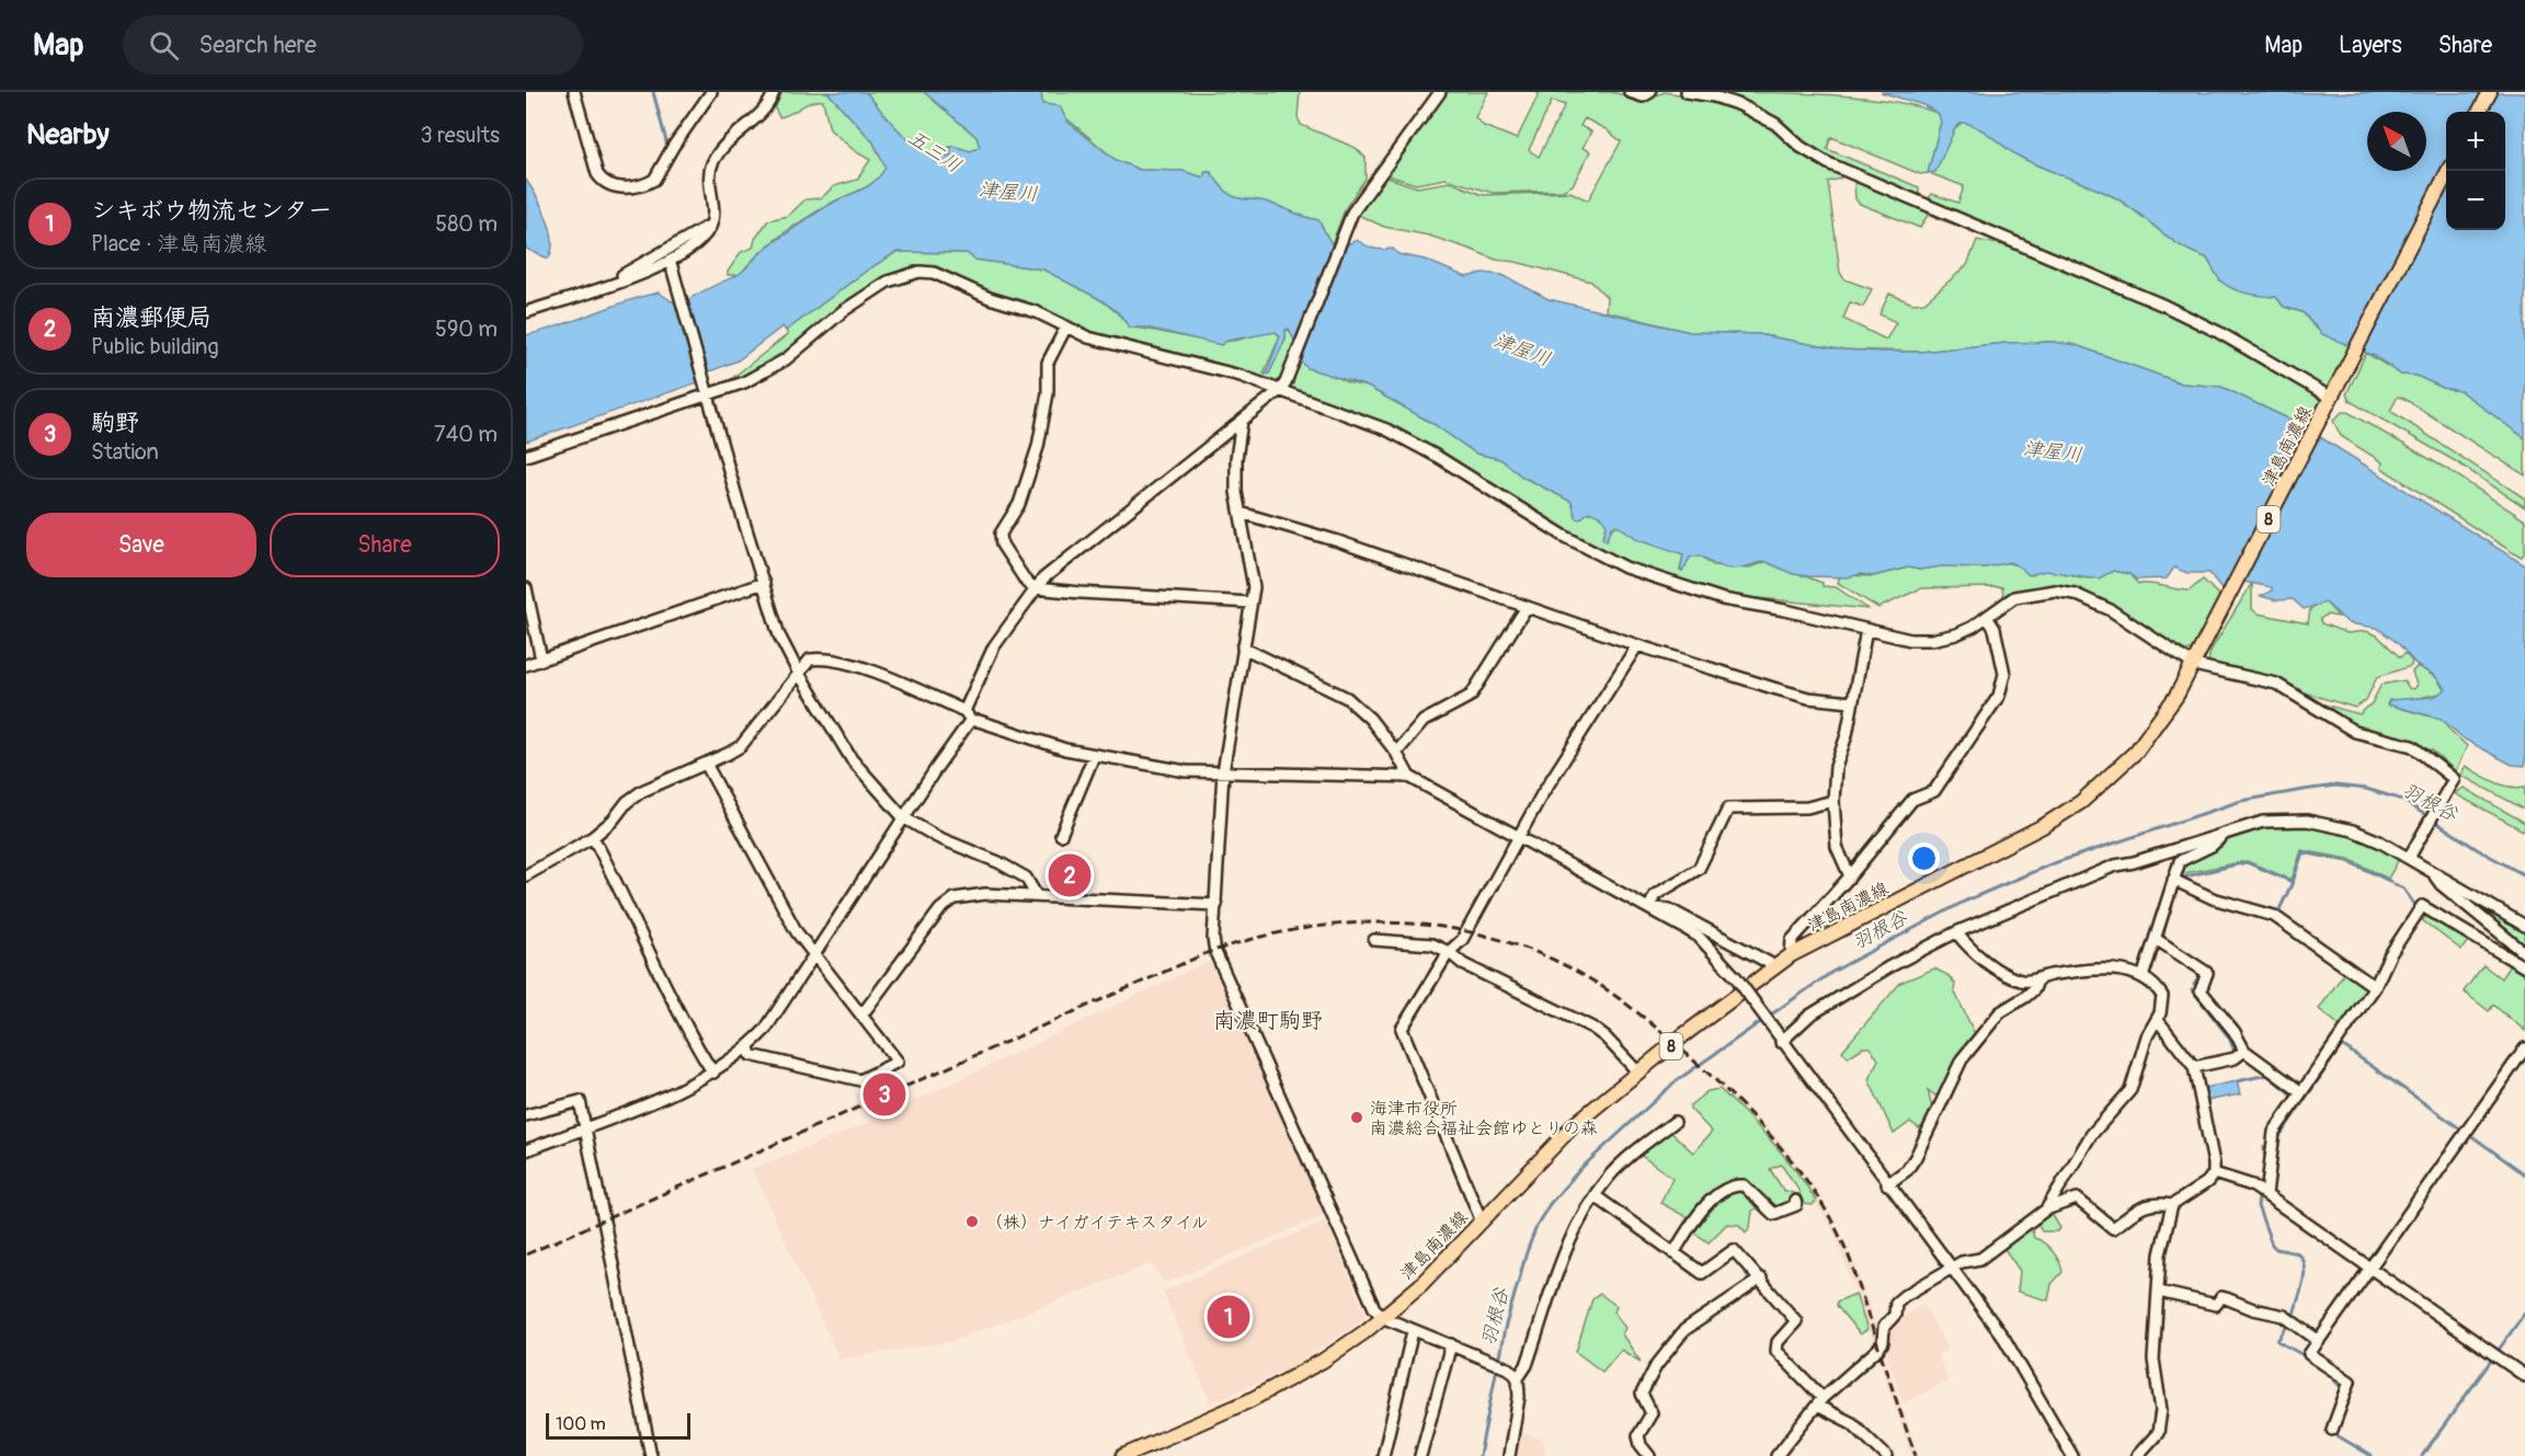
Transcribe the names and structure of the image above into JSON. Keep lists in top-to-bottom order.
{
  "streets": {
    "main road": ["津島南濃線", "8"]
  },
  "districts": ["南濃町駒野"],
  "water": ["五三川", "津屋川", "羽根谷"],
  "places": ["海津市役所 南濃総合福祉会館ゆとりの森", "（株）ナイガイテキスタイル"],
  "scale_bar": "100 m",
  "north": "top left",
  "page": {
    "header": "Map",
    "search": "Search here",
    "nav": ["Map", "Layers", "Share"],
    "heading": ["Nearby", "3 results"],
    "map_buttons": ["+", "−"],
    "list": [
      {
        "mark": "1",
        "name": "シキボウ物流センター",
        "note": "Place · 津島南濃線",
        "value": "580 m"
      },
      {
        "mark": "2",
        "name": "南濃郵便局",
        "note": "Public building",
        "value": "590 m"
      },
      {
        "mark": "3",
        "name": "駒野",
        "note": "Station",
        "value": "740 m"
      }
    ],
    "buttons": ["Save", "Share"],
    "pins": ["2", "3", "1"],
    "scale": "100 m"
  }
}
